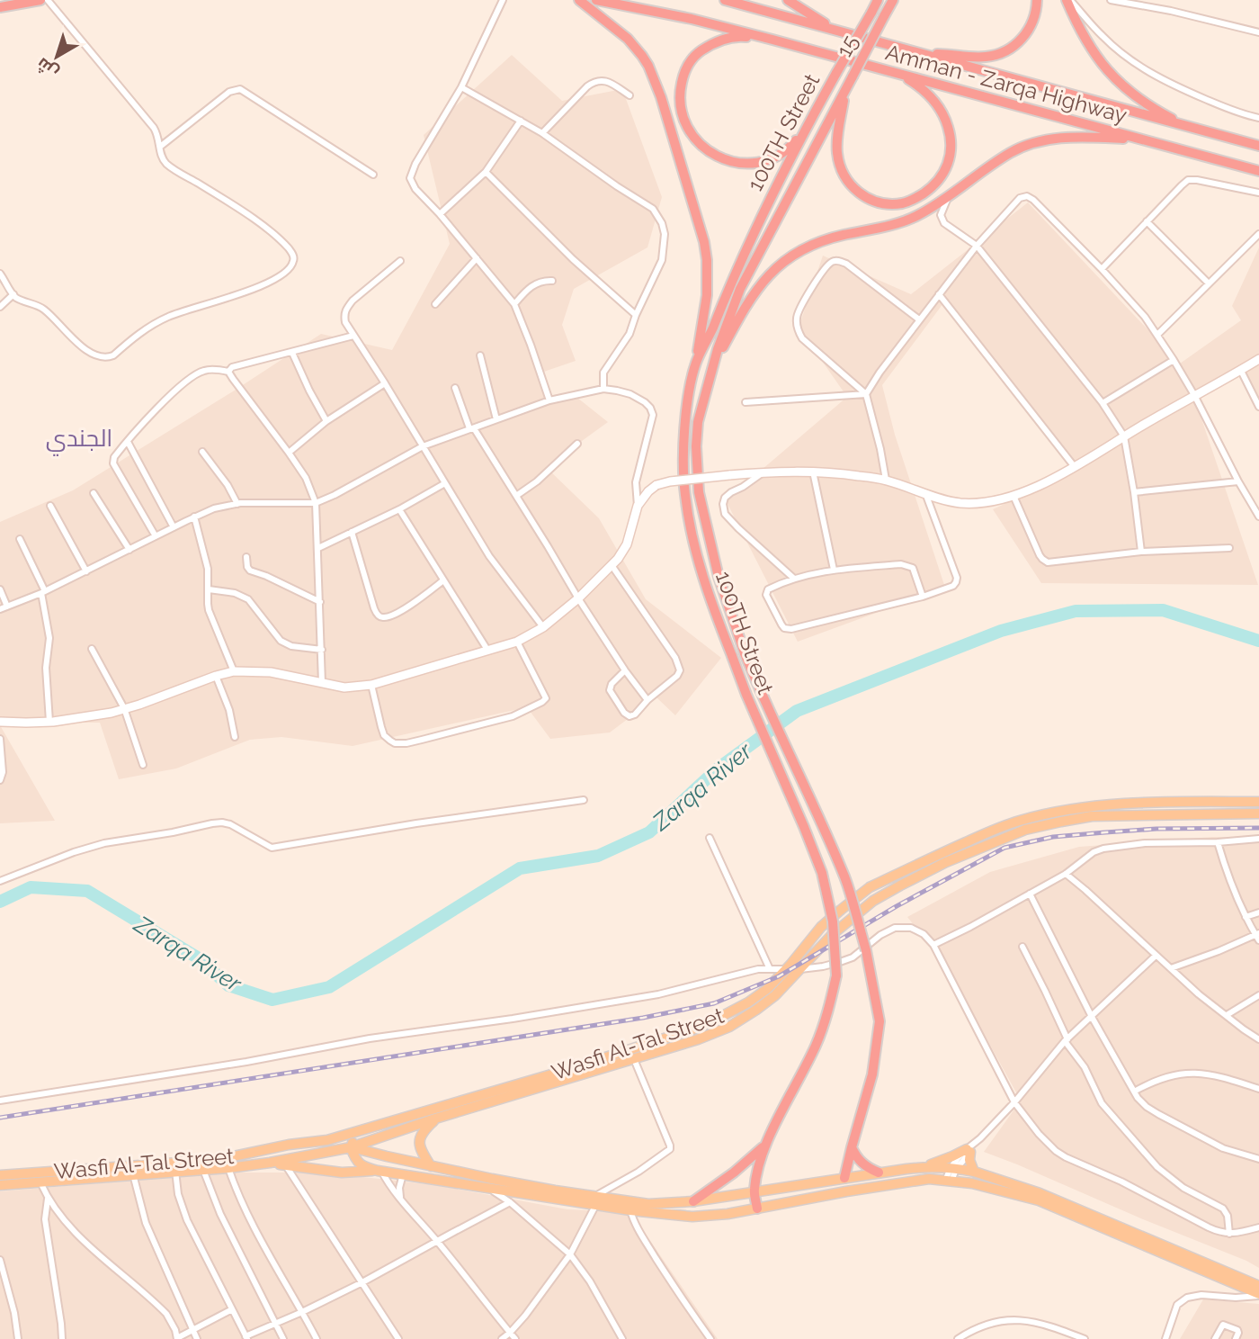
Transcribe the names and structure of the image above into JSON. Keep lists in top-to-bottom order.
{
  "streets": {
    "highway": ["15", "Amman - Zarqa Highway", "100TH Street"],
    "main road": ["Wasfi Al-Tal Street"]
  },
  "crossings": [
    ["15", "100TH Street"]
  ],
  "districts": ["الجندي"],
  "water": ["Zarqa River"],
  "north": "bottom left"
}
